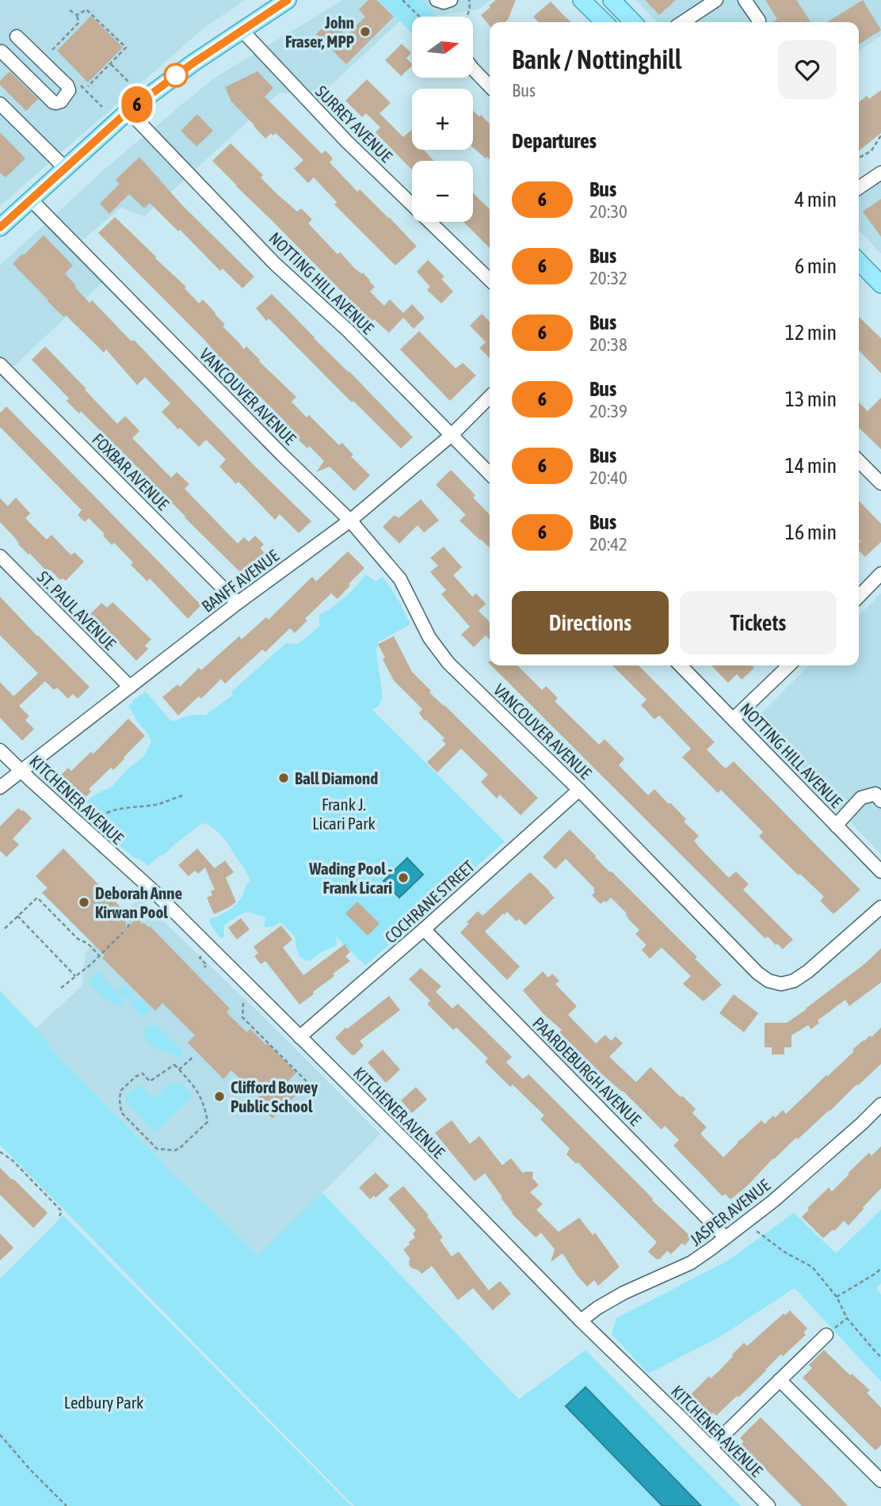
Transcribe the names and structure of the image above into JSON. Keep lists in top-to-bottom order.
{
  "streets": {
    "street": [
      "SURREY AVENUE",
      "NOTTING HILL AVENUE",
      "VANCOUVER AVENUE",
      "FOXBAR AVENUE",
      "BANFF AVENUE",
      "ST. PAUL AVENUE",
      "KITCHENER AVENUE",
      "COCHRANE STREET",
      "PAARDEBURGH AVENUE",
      "JASPER AVENUE"
    ]
  },
  "crossings": [
    ["NOTTING HILL AVENUE", "BANFF AVENUE"],
    ["VANCOUVER AVENUE", "BANFF AVENUE"],
    ["VANCOUVER AVENUE", "COCHRANE STREET"],
    ["FOXBAR AVENUE", "BANFF AVENUE"],
    ["BANFF AVENUE", "ST. PAUL AVENUE"],
    ["BANFF AVENUE", "KITCHENER AVENUE"],
    ["KITCHENER AVENUE", "COCHRANE STREET"],
    ["KITCHENER AVENUE", "JASPER AVENUE"],
    ["COCHRANE STREET", "PAARDEBURGH AVENUE"],
    ["PAARDEBURGH AVENUE", "JASPER AVENUE"]
  ],
  "parks": ["Frank J. Licari Park", "Ledbury Park"],
  "places": [
    "John Fraser, MPP",
    "Ball Diamond",
    "Wading Pool - Frank Licari",
    "Deborah Anne Kirwan Pool",
    "Clifford Bowey Public School"
  ],
  "lines": ["bus line 6"],
  "north": "right",
  "page": {
    "on_map": "6",
    "map_buttons": ["+", "−"],
    "heading": [
      ["Bank / Nottinghill", "Bus"],
      "Departures"
    ],
    "list": [
      {
        "mark": "6",
        "name": "Bus",
        "note": "20:30",
        "value": "4 min"
      },
      {
        "mark": "6",
        "name": "Bus",
        "note": "20:32",
        "value": "6 min"
      },
      {
        "mark": "6",
        "name": "Bus",
        "note": "20:38",
        "value": "12 min"
      },
      {
        "mark": "6",
        "name": "Bus",
        "note": "20:39",
        "value": "13 min"
      },
      {
        "mark": "6",
        "name": "Bus",
        "note": "20:40",
        "value": "14 min"
      },
      {
        "mark": "6",
        "name": "Bus",
        "note": "20:42",
        "value": "16 min"
      }
    ],
    "buttons": ["Directions", "Tickets"]
  }
}
